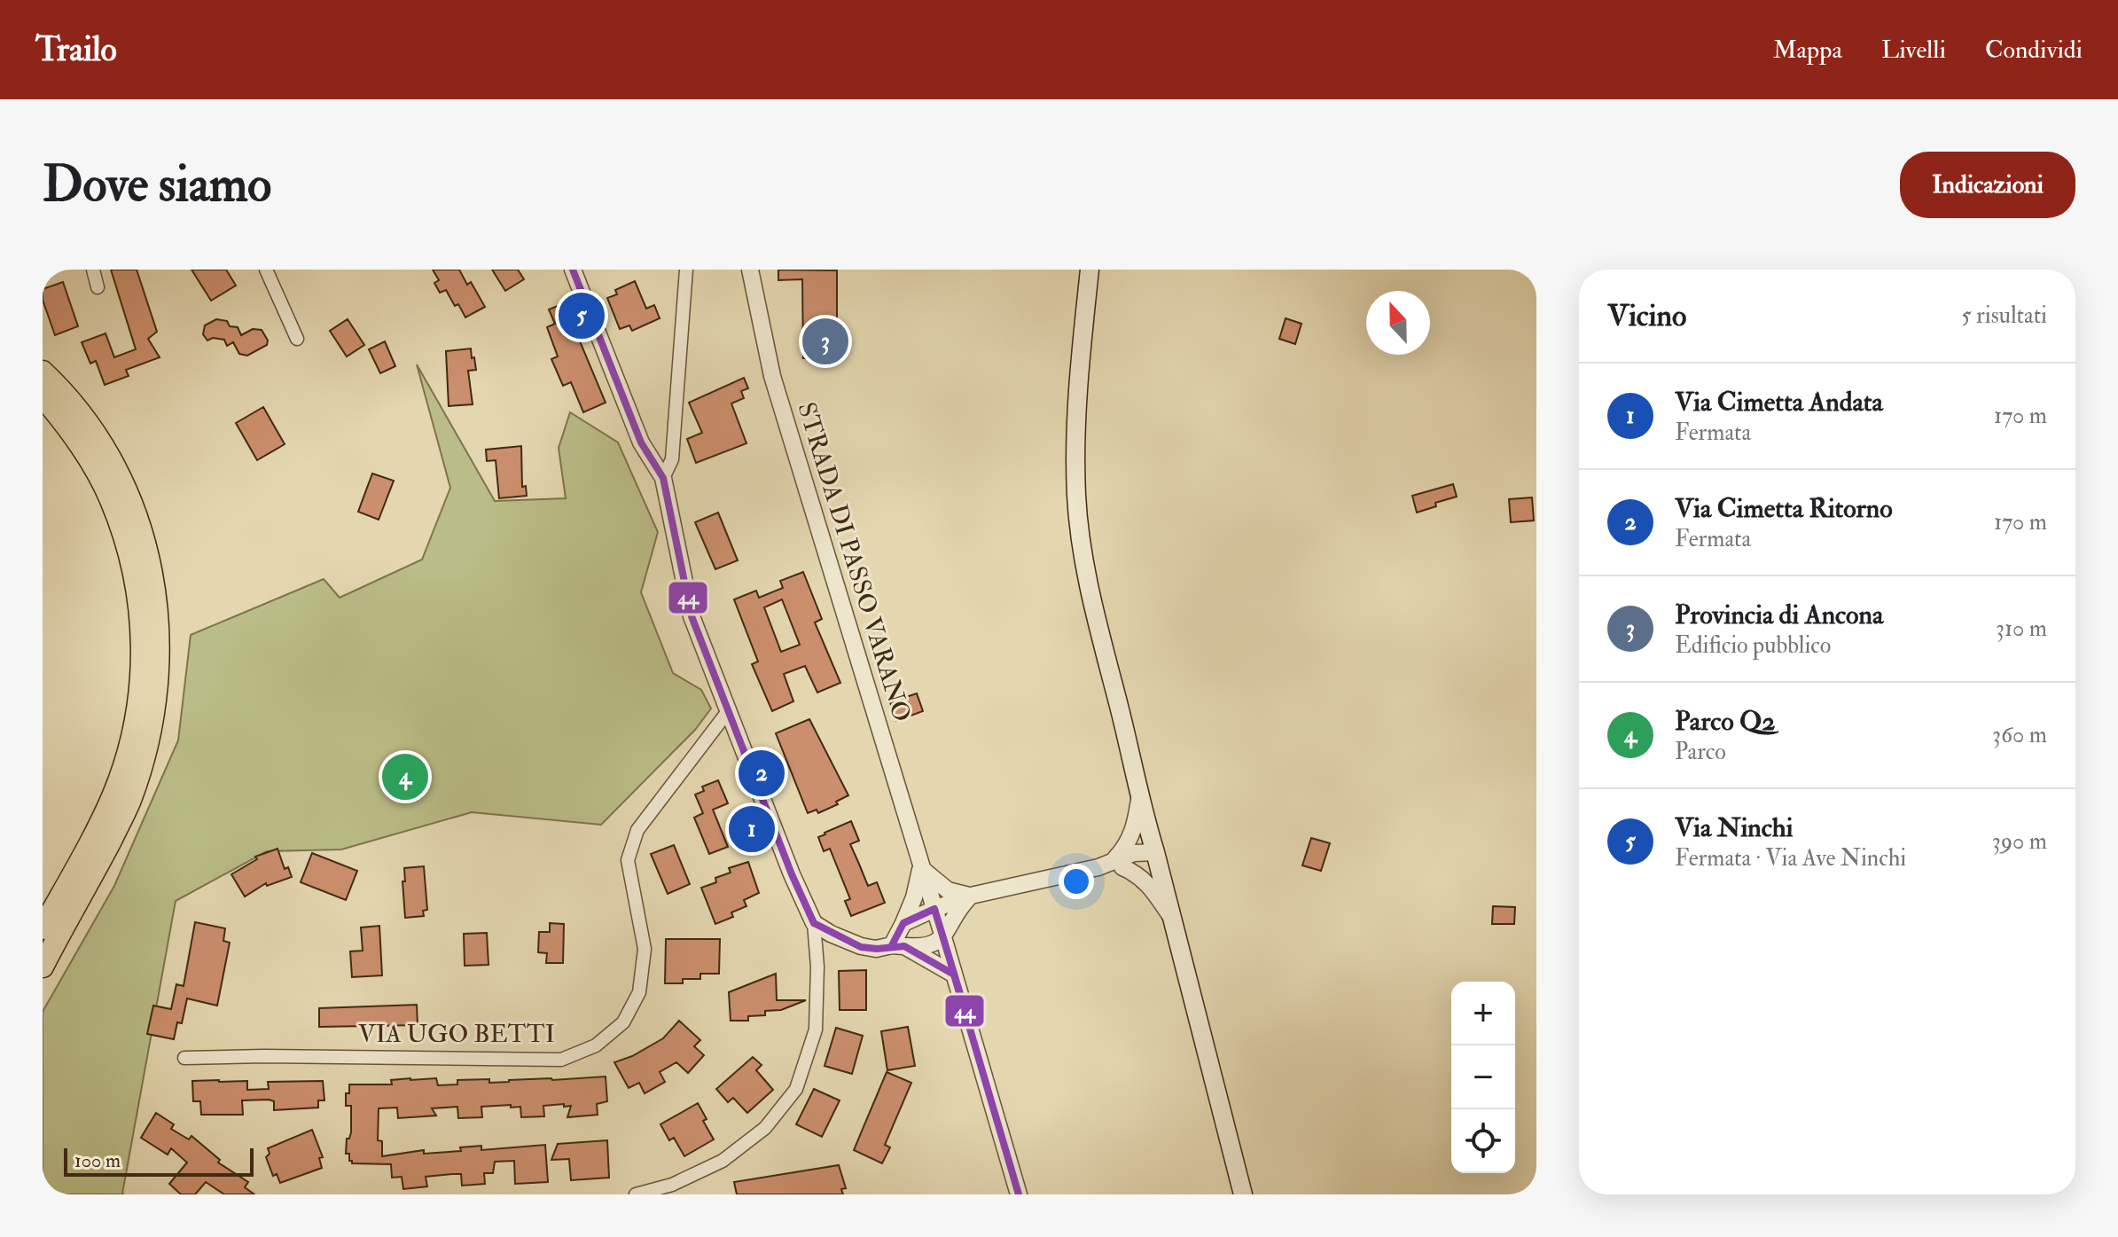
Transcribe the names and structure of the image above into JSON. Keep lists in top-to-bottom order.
{
  "streets": {
    "street": ["STRADA DI PASSO VARANO", "VIA UGO BETTI"]
  },
  "lines": ["transit line 44"],
  "scale_bar": "100 m",
  "north": "top",
  "page": {
    "header": "Trailo",
    "nav": ["Mappa", "Livelli", "Condividi"],
    "buttons": "Indicazioni",
    "title": "Dove siamo",
    "heading": ["Vicino", "5 risultati"],
    "pins": [
      "5",
      "3",
      "2",
      "4",
      "1"
    ],
    "list": [
      {
        "mark": "1",
        "name": "Via Cimetta Andata",
        "note": "Fermata",
        "value": "170 m"
      },
      {
        "mark": "2",
        "name": "Via Cimetta Ritorno",
        "note": "Fermata",
        "value": "170 m"
      },
      {
        "mark": "3",
        "name": "Provincia di Ancona",
        "note": "Edificio pubblico",
        "value": "310 m"
      },
      {
        "mark": "4",
        "name": "Parco Q2",
        "note": "Parco",
        "value": "360 m"
      },
      {
        "mark": "5",
        "name": "Via Ninchi",
        "note": "Fermata · Via Ave Ninchi",
        "value": "390 m"
      }
    ],
    "map_buttons": ["+", "−"],
    "scale": "100 m"
  }
}
